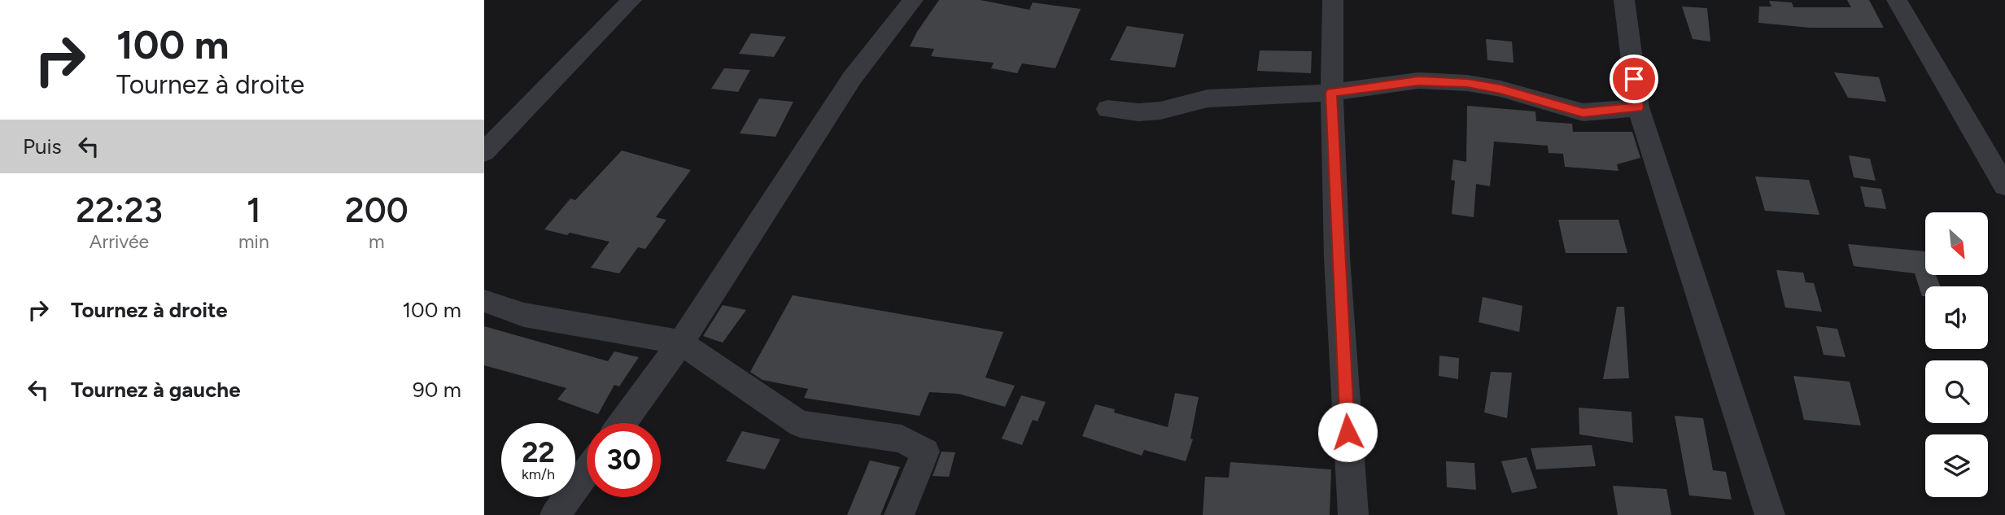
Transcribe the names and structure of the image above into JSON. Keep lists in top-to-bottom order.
{
  "north": "bottom right",
  "page": {
    "turn": ["100 m", "Tournez à droite"],
    "then": "Puis",
    "eta": [
      "22:23",
      "Arrivée",
      "1",
      "min",
      "200",
      "m"
    ],
    "list": [
      {
        "name": "Tournez à droite",
        "value": "100 m"
      },
      {
        "name": "Tournez à gauche",
        "value": "90 m"
      }
    ],
    "speed": "22 km/h",
    "limit": "30"
  }
}
